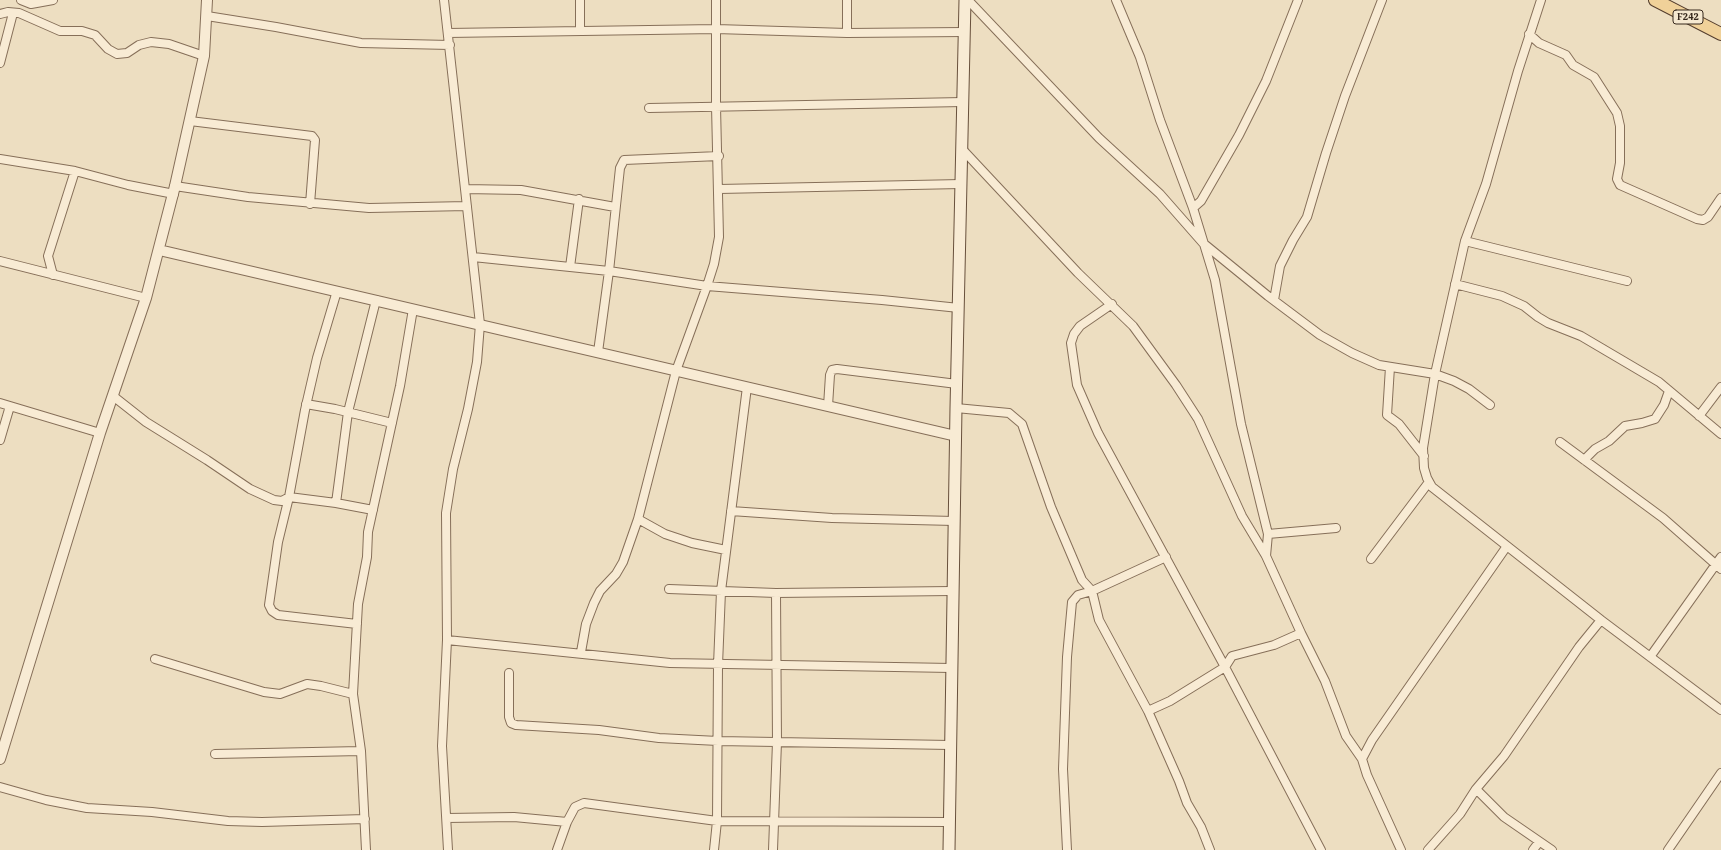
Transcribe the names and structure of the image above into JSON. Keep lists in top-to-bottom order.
{
  "streets": {
    "main road": ["F242"]
  }
}
